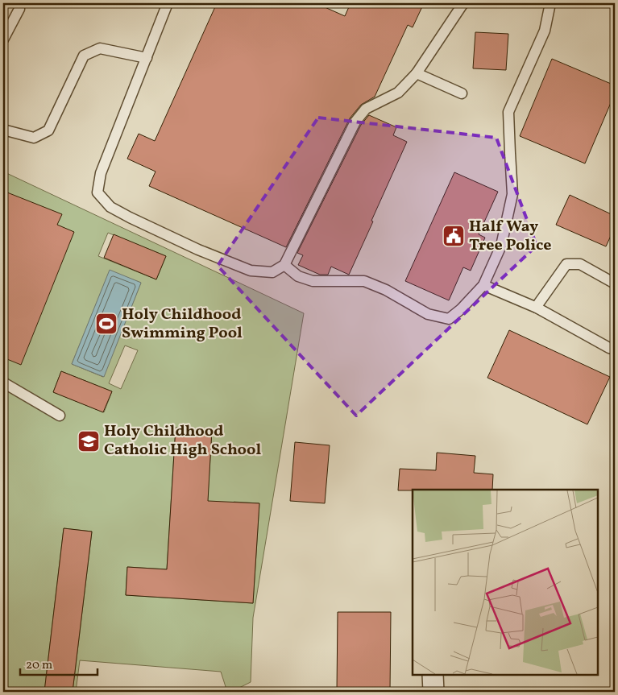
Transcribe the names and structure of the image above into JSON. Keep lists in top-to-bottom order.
{
  "places": {
    "public building": ["Half Way Tree Police"],
    "sports": ["Holy Childhood Swimming Pool"],
    "school or university": ["Holy Childhood Catholic High School"]
  },
  "scale_bar": "20 m"
}
